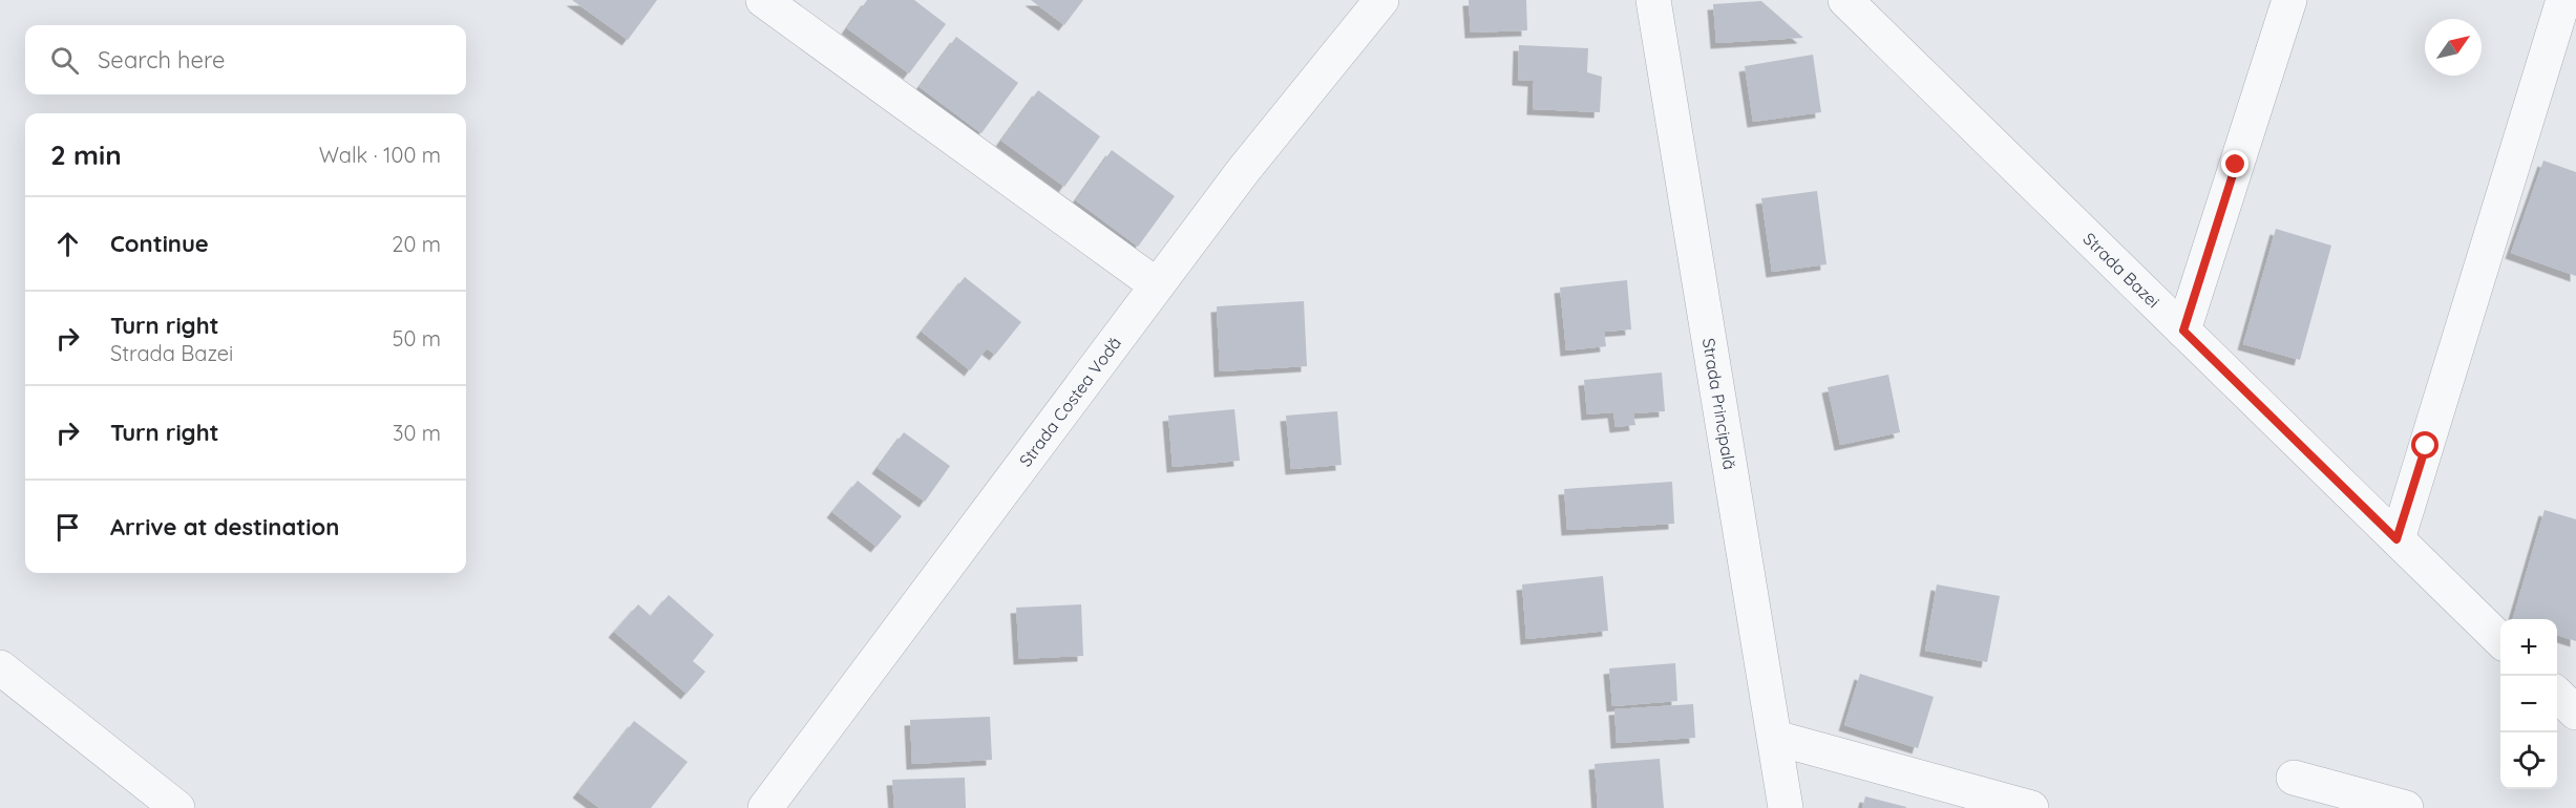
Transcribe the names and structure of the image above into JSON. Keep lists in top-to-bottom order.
{
  "streets": {
    "street": ["Strada Bazei", "Strada Costea Vodă", "Strada Principală"]
  },
  "north": "top right",
  "page": {
    "search": "Search here",
    "heading": ["2 min", "Walk · 100 m"],
    "list": [
      ["Continue", "20 m"],
      ["Turn right", "Strada Bazei", "50 m"],
      ["Turn right", "30 m"],
      "Arrive at destination"
    ],
    "map_buttons": ["+", "−"]
  }
}
